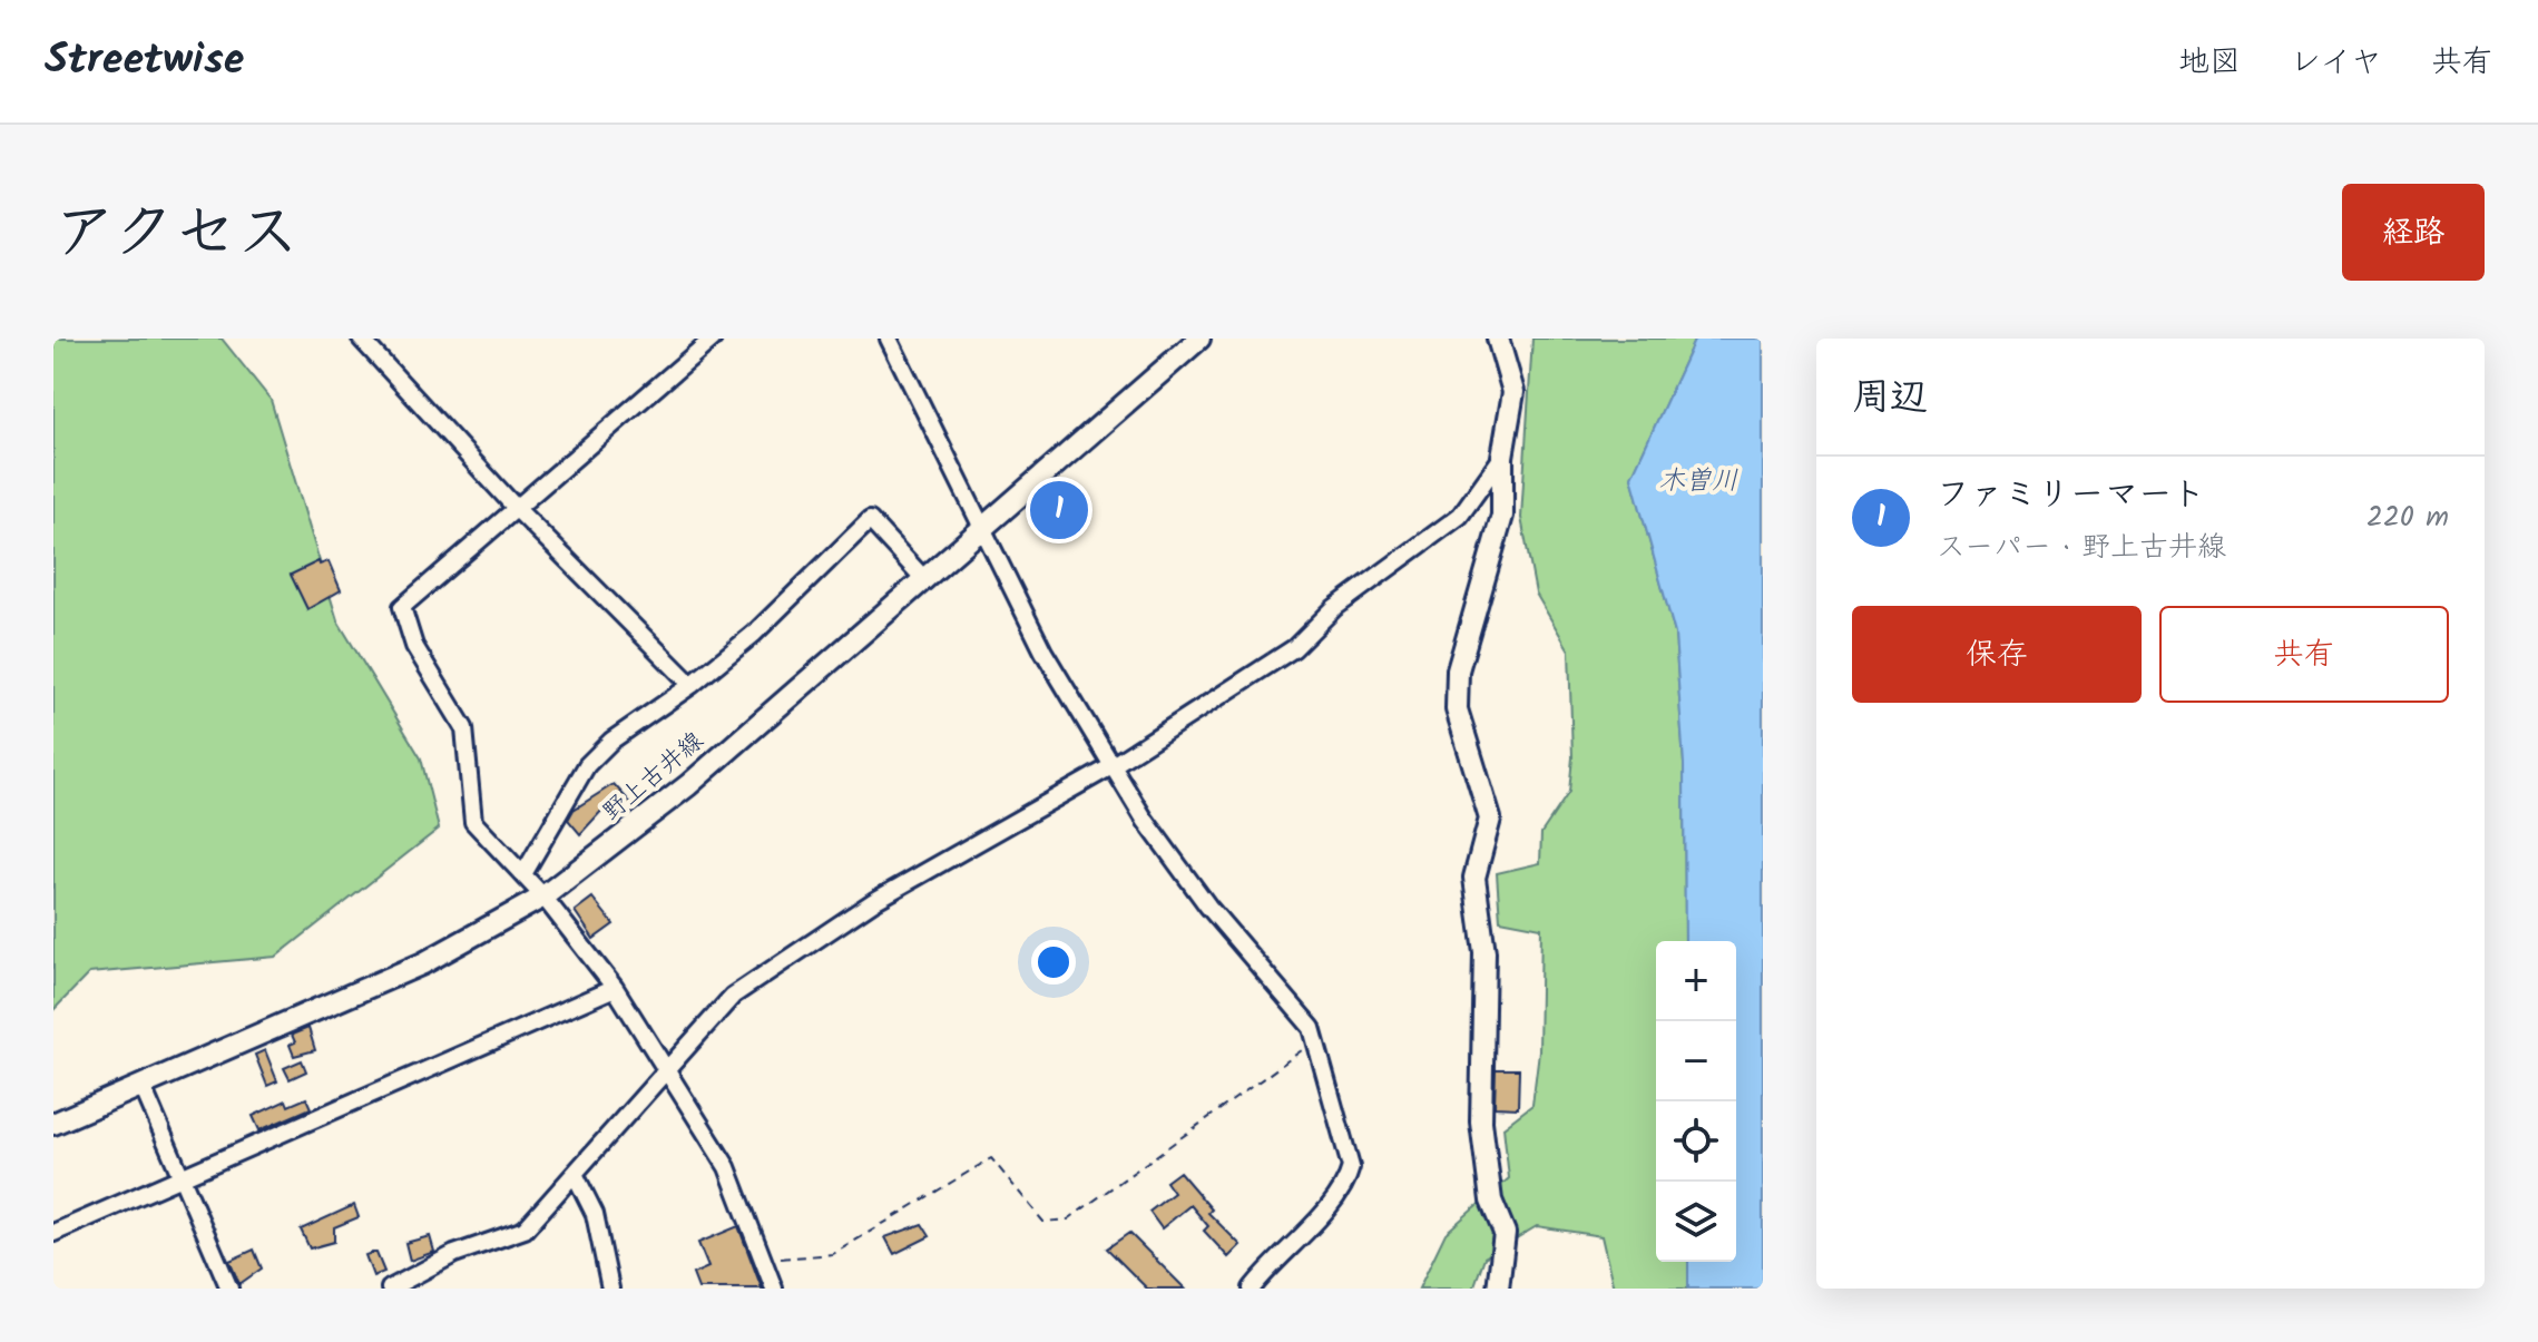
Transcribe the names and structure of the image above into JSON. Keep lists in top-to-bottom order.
{
  "streets": {
    "main road": ["野上古井線"]
  },
  "water": ["木曽川"],
  "page": {
    "header": "Streetwise",
    "nav": ["地図", "レイヤ", "共有"],
    "title": "アクセス",
    "buttons": [
      "経路",
      ["保存", "共有"]
    ],
    "heading": "周辺",
    "list": [
      {
        "mark": "1",
        "name": "ファミリーマート",
        "note": "スーパー · 野上古井線",
        "value": "220 m"
      }
    ],
    "pins": "1",
    "map_buttons": ["+", "−"]
  }
}
